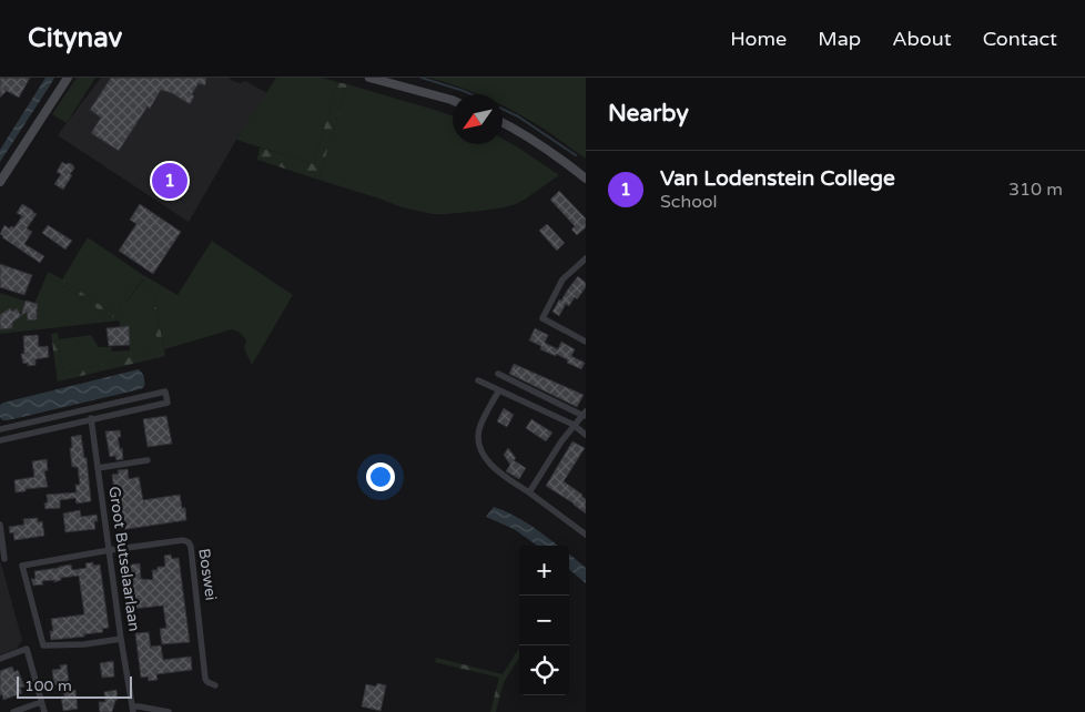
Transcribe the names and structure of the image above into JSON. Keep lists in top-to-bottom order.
{
  "streets": {
    "street": ["Groot Butselaarlaan", "Boswei"]
  },
  "crossings": [
    ["Groot Butselaarlaan", "Boswei"]
  ],
  "scale_bar": "100 m",
  "north": "bottom left",
  "page": {
    "header": "Citynav",
    "nav": [
      "Home",
      "Map",
      "About",
      "Contact"
    ],
    "heading": "Nearby",
    "list": [
      {
        "mark": "1",
        "name": "Van Lodenstein College",
        "note": "School",
        "value": "310 m"
      }
    ],
    "pins": "1",
    "map_buttons": ["+", "−"],
    "scale": "100 m"
  }
}
